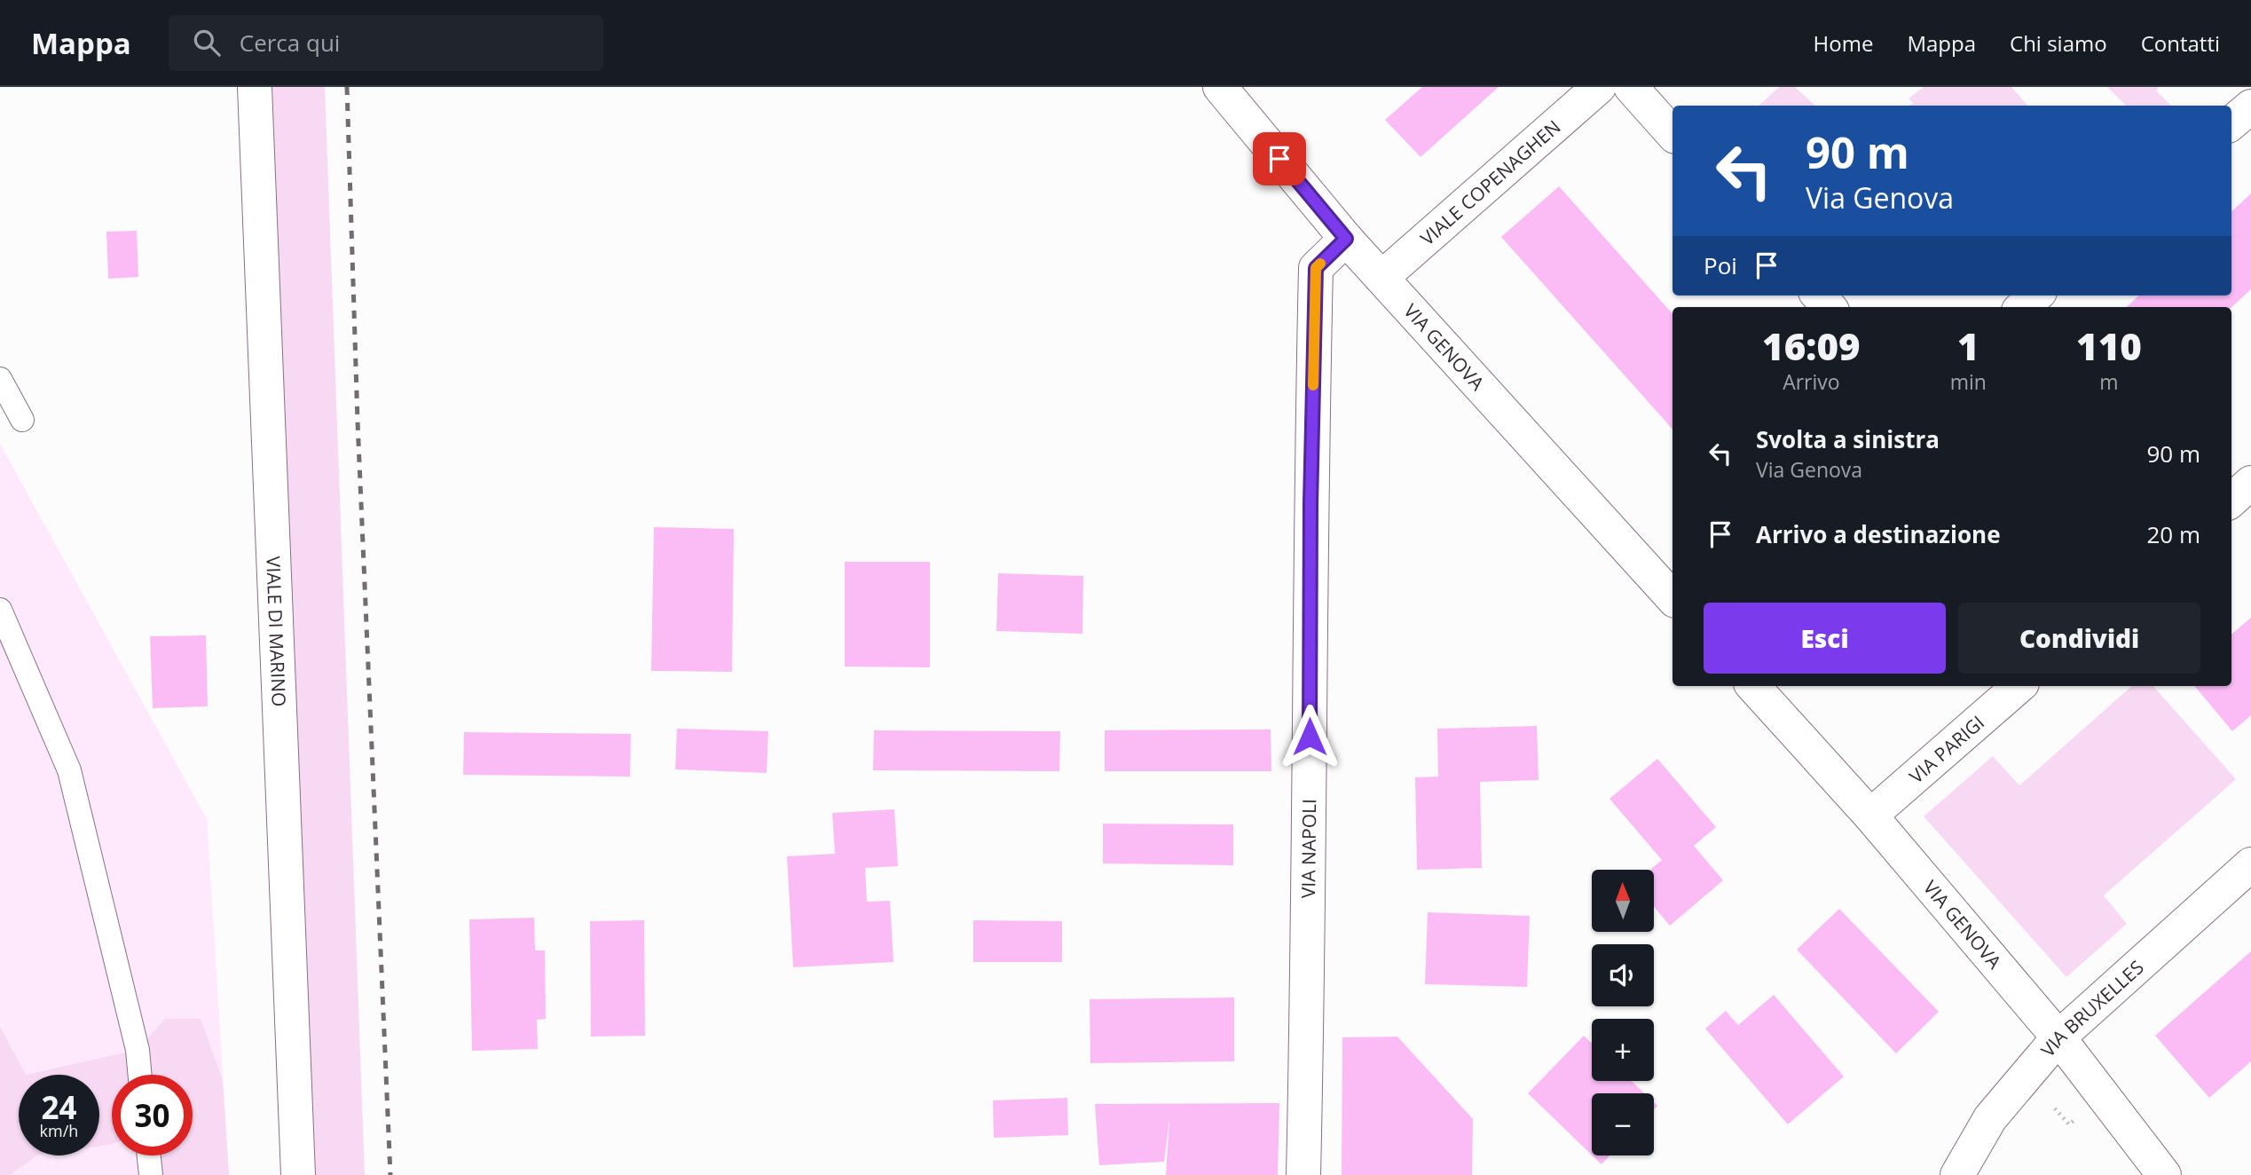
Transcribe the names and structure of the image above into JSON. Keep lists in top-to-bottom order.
{
  "streets": {
    "street": [
      "VIALE COPENAGHEN",
      "VIA GENOVA",
      "VIALE DI MARINO",
      "VIA PARIGI",
      "VIA NAPOLI",
      "VIA BRUXELLES"
    ]
  },
  "crossings": [
    ["VIALE COPENAGHEN", "VIA GENOVA"],
    ["VIA GENOVA", "VIA PARIGI"],
    ["VIA GENOVA", "VIA NAPOLI"],
    ["VIA GENOVA", "VIA BRUXELLES"]
  ],
  "north": "top",
  "page": {
    "header": "Mappa",
    "search": "Cerca qui",
    "nav": [
      "Home",
      "Mappa",
      "Chi siamo",
      "Contatti"
    ],
    "turn": ["90 m", "Via Genova"],
    "then": "Poi",
    "eta": [
      "16:09",
      "Arrivo",
      "1",
      "min",
      "110",
      "m"
    ],
    "list": [
      {
        "name": "Svolta a sinistra",
        "note": "Via Genova",
        "value": "90 m"
      },
      {
        "name": "Arrivo a destinazione",
        "value": "20 m"
      }
    ],
    "buttons": ["Esci", "Condividi"],
    "map_buttons": ["+", "−"],
    "speed": "24 km/h",
    "limit": "30"
  }
}
